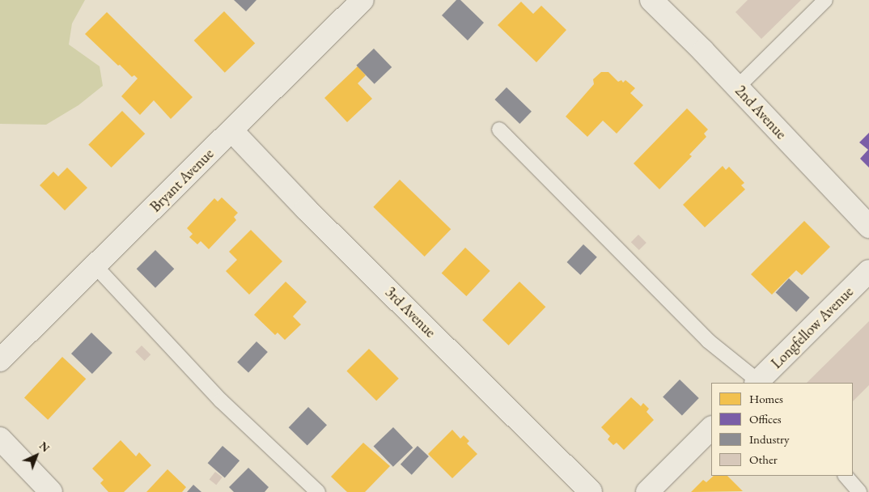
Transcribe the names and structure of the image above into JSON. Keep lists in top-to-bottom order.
{
  "streets": {
    "street": [
      "2nd Avenue",
      "Bryant Avenue",
      "3rd Avenue",
      "Longfellow Avenue"
    ]
  },
  "crossings": [
    ["Bryant Avenue", "3rd Avenue"]
  ],
  "legend": [
    "Homes",
    "Offices",
    "Industry",
    "Other"
  ],
  "north": "top right"
}
